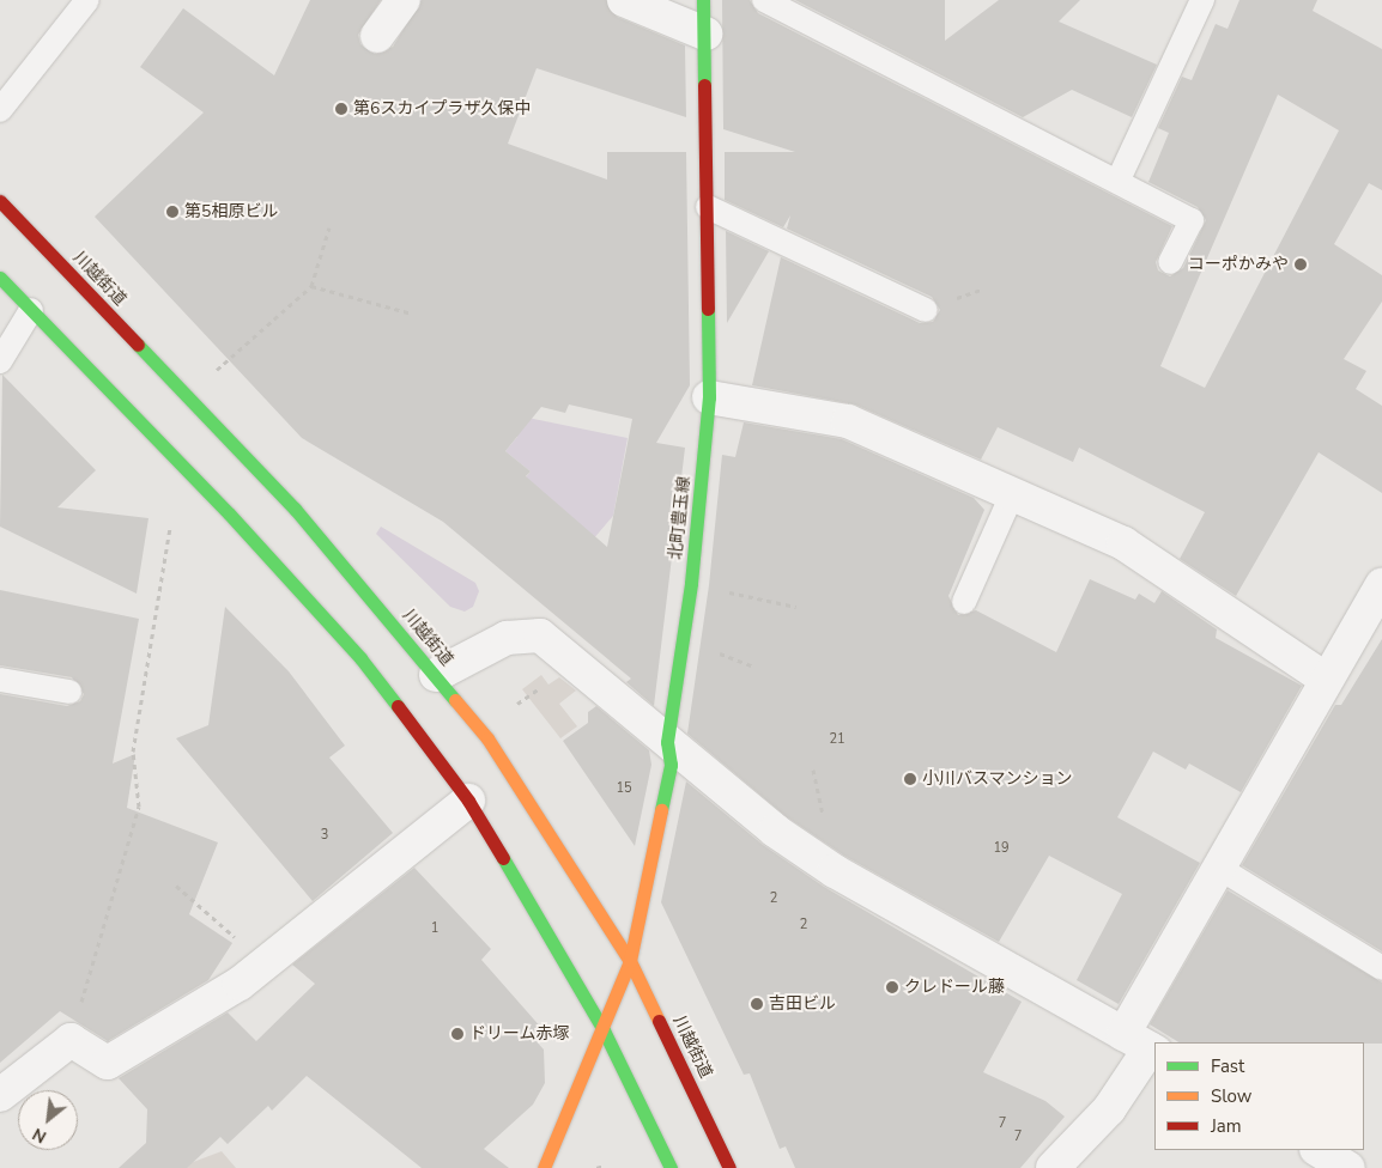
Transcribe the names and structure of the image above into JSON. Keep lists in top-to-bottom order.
{
  "streets": {
    "main road": ["川越街道", "北町豊玉線"]
  },
  "crossings": [
    ["川越街道", "北町豊玉線"]
  ],
  "places": [
    "第6スカイプラザ久保中",
    "第5相原ビル",
    "コーポかみや",
    "小川バスマンション",
    "クレドール藤",
    "吉田ビル",
    "ドリーム赤塚"
  ],
  "house_numbers": [
    "21",
    "15",
    "3",
    "19",
    "2",
    "2",
    "1",
    "7",
    "7"
  ],
  "legend": ["Fast", "Slow", "Jam"],
  "north": "bottom left"
}
